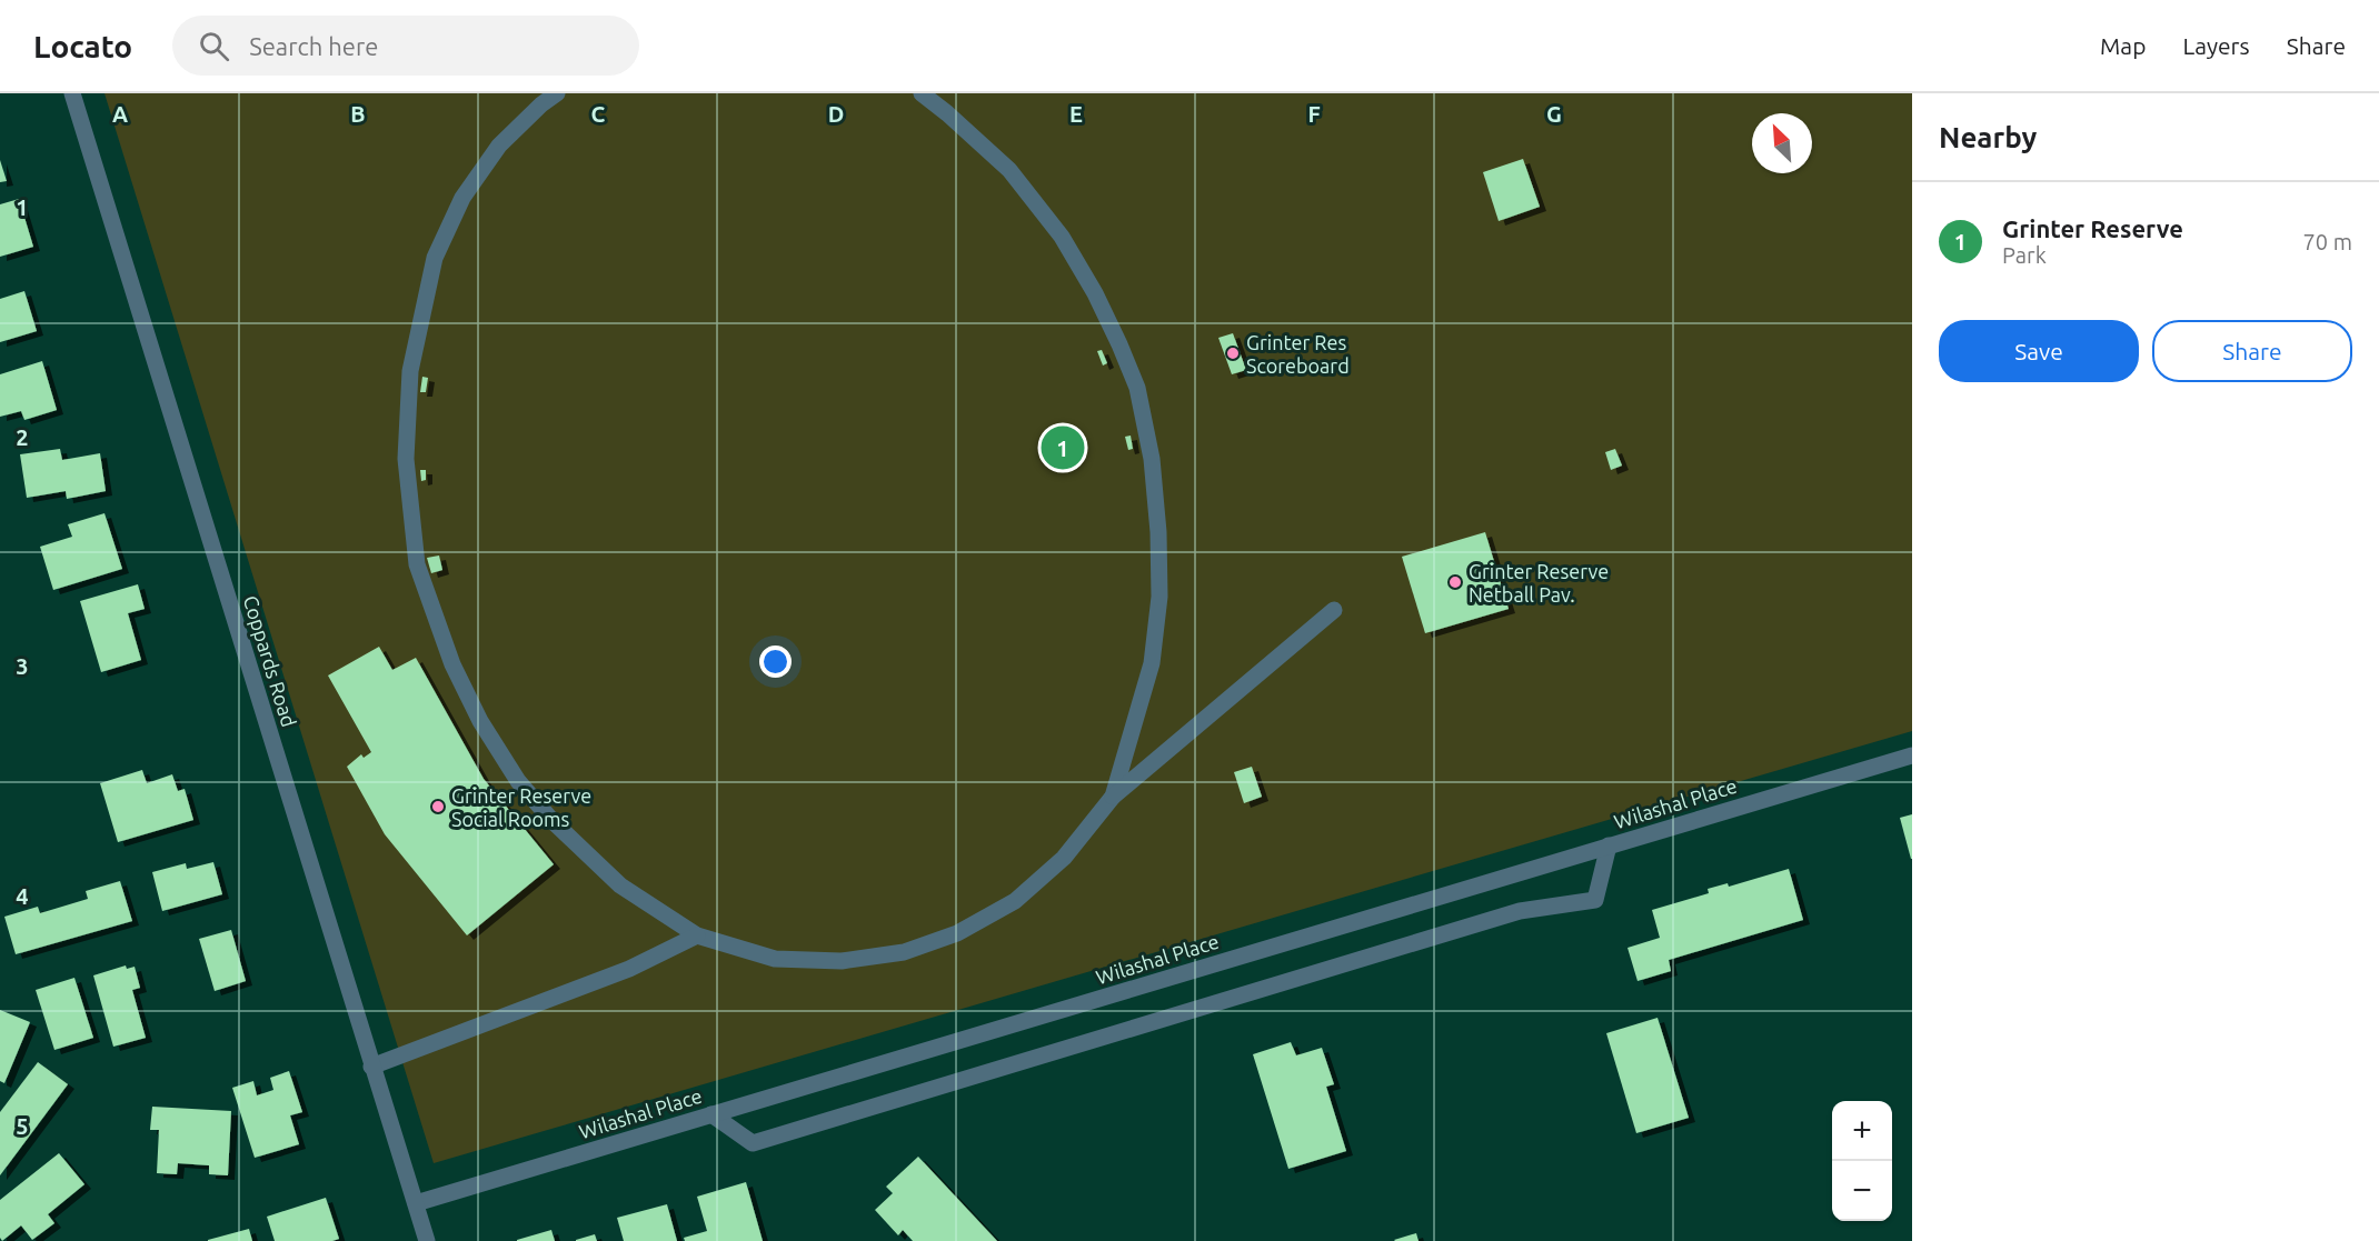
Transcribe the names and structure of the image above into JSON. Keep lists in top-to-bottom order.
{
  "streets": {
    "street": ["Coppards Road", "Wilashal Place"]
  },
  "crossings": [
    ["Coppards Road", "Wilashal Place"]
  ],
  "places": ["Grinter Res Scoreboard", "Grinter Reserve Netball Pav.", "Grinter Reserve Social Rooms"],
  "north": "top left",
  "page": {
    "header": "Locato",
    "search": "Search here",
    "nav": ["Map", "Layers", "Share"],
    "heading": "Nearby",
    "list": [
      {
        "mark": "1",
        "name": "Grinter Reserve",
        "note": "Park",
        "value": "70 m"
      }
    ],
    "buttons": ["Save", "Share"],
    "pins": "1",
    "map_buttons": ["+", "−"]
  },
  "grid": {
    "columns": [
      "A",
      "B",
      "C",
      "D",
      "E",
      "F",
      "G"
    ],
    "rows": [
      "1",
      "2",
      "3",
      "4",
      "5"
    ]
  }
}
